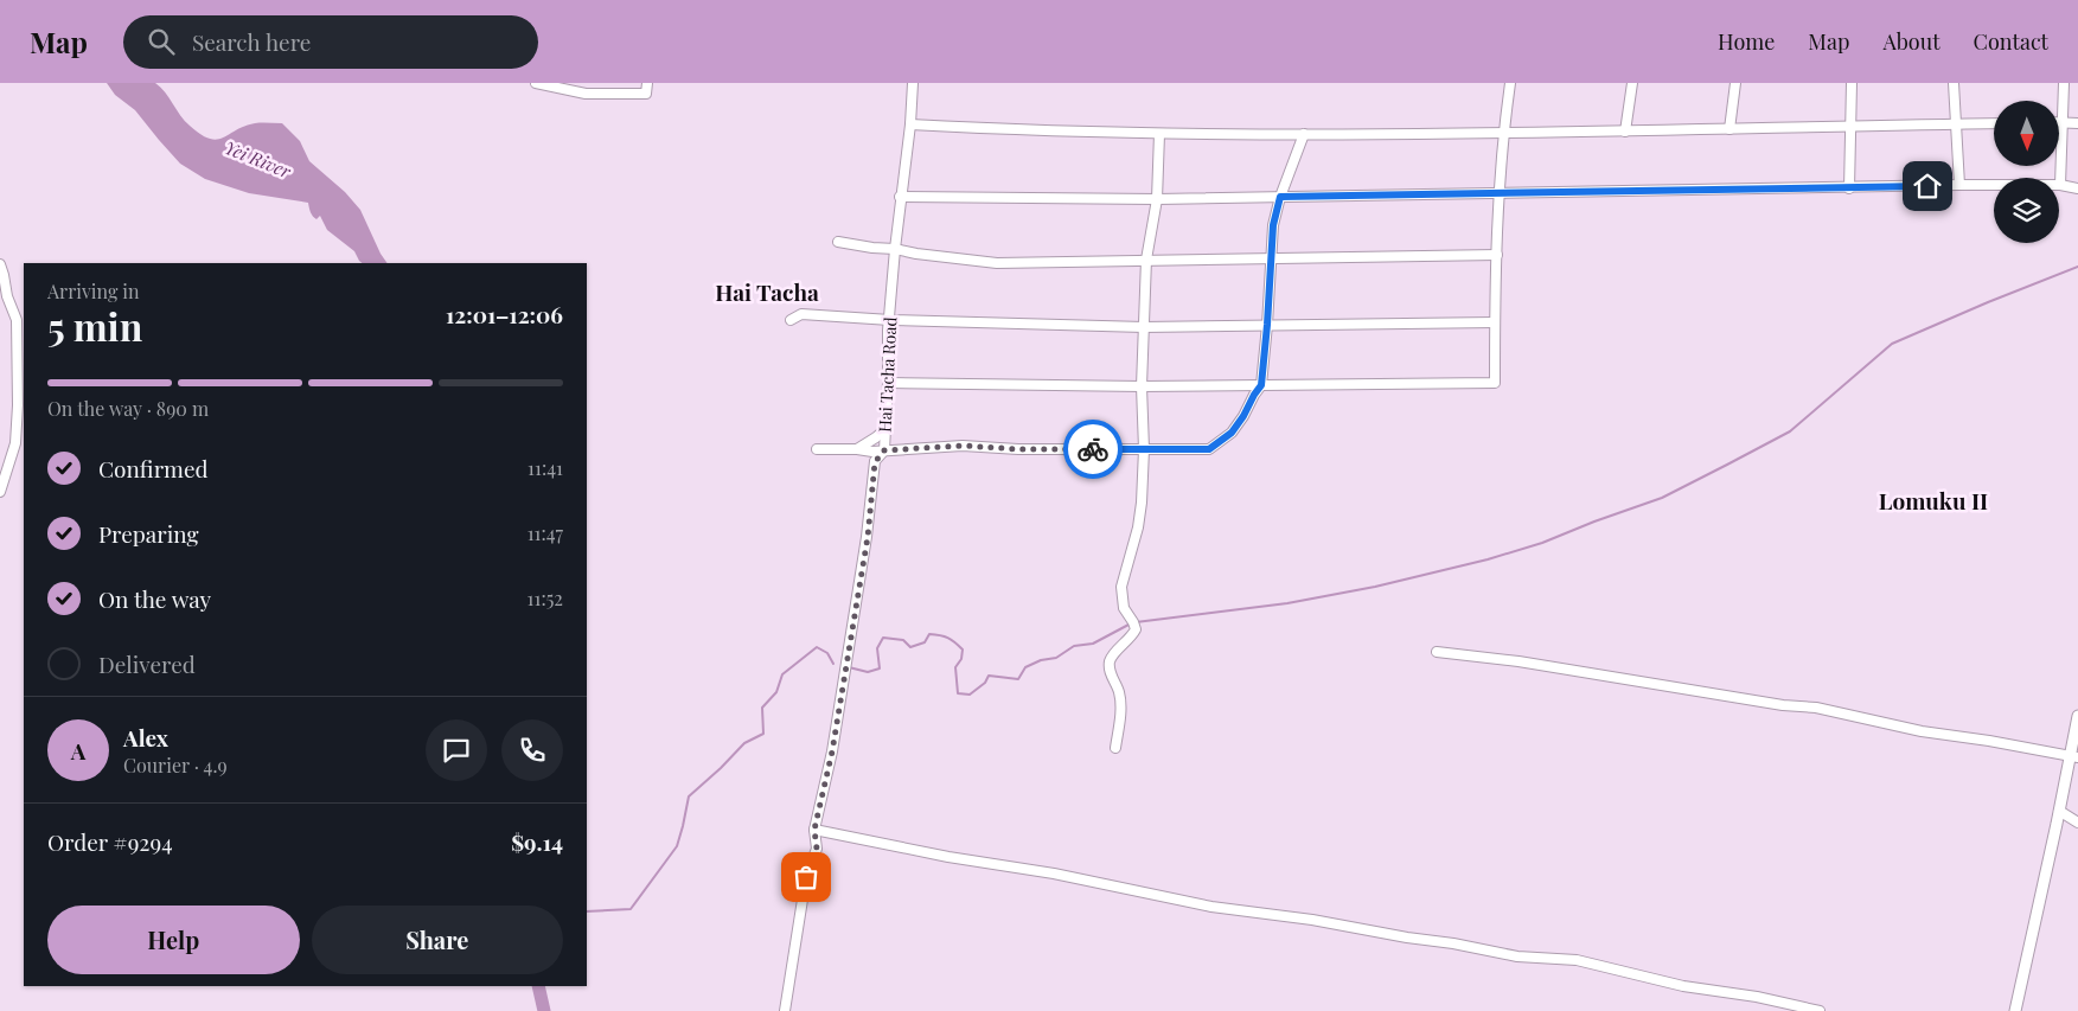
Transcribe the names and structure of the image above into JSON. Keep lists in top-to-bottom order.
{
  "streets": {
    "street": ["Hai Tacha Road"]
  },
  "districts": ["Hai Tacha", "Lomuku II"],
  "water": ["Yei River"],
  "north": "bottom",
  "page": {
    "header": "Map",
    "search": "Search here",
    "nav": [
      "Home",
      "Map",
      "About",
      "Contact"
    ],
    "heading": ["5 min", "Arriving in", "12:01–12:06"],
    "panel": [
      "Alex",
      "Courier · 4.9",
      "Order #9294",
      "$9.14"
    ],
    "bar": "On the way · 890 m",
    "list": [
      ["Confirmed", "11:41"],
      ["Preparing", "11:47"],
      ["On the way", "11:52"],
      "Delivered"
    ],
    "round": "A",
    "buttons": ["Help", "Share"]
  }
}
